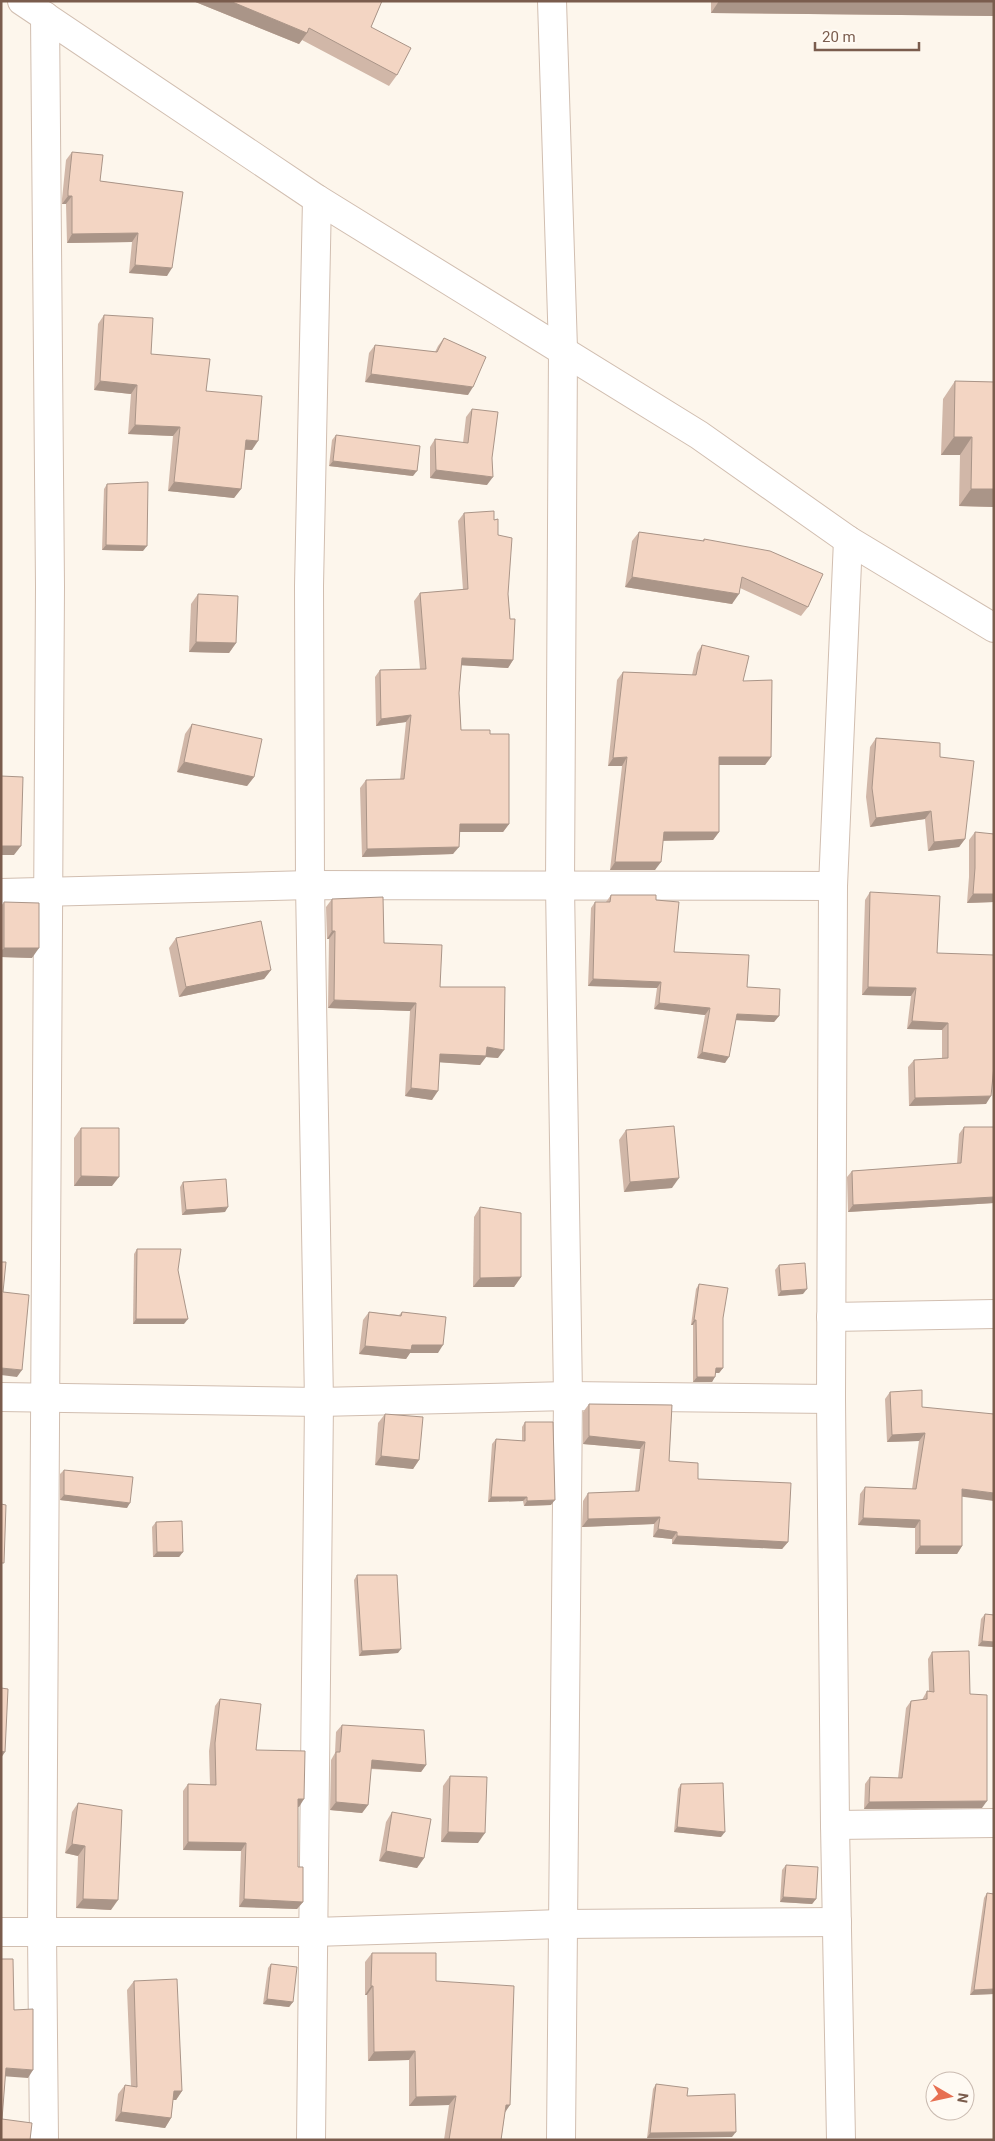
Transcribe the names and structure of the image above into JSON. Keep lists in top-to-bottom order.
{
  "scale_bar": "20 m",
  "north": "right"
}
